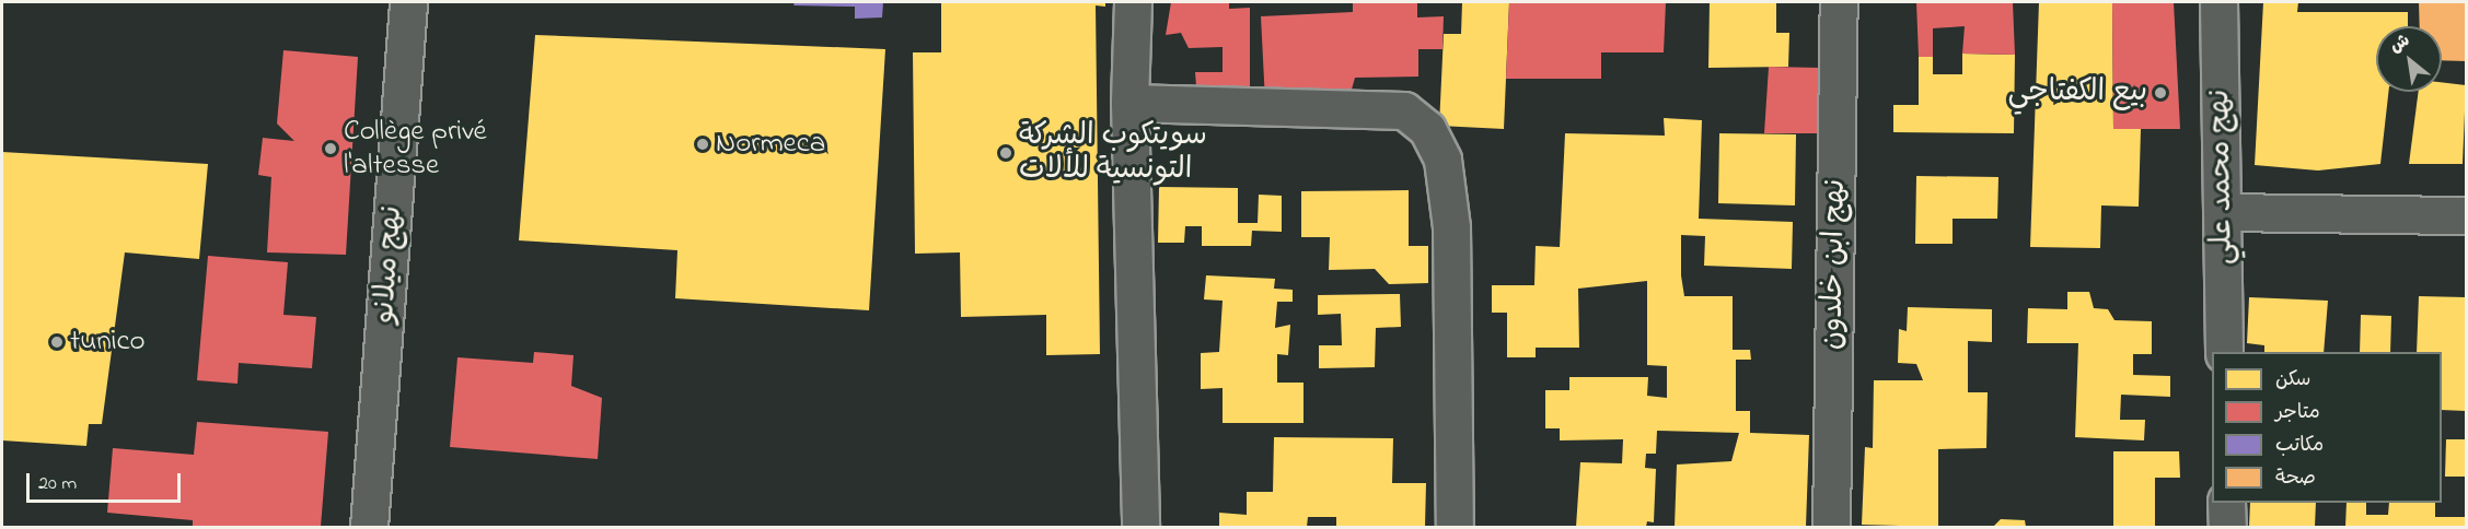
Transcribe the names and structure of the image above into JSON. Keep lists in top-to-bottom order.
{
  "streets": {
    "street": ["نهج محمد علي", "نهج ميلانو", "نهج ابن خلدون"]
  },
  "places": [
    "بيع الكفتاجي",
    "Normeca",
    "Collège privé l'altesse",
    "سويتكوب الشركة التونسية للألات",
    "tunico"
  ],
  "legend": [
    "سكن",
    "متاجر",
    "مكاتب",
    "صحة"
  ],
  "scale_bar": "20 m",
  "north": "top left"
}
